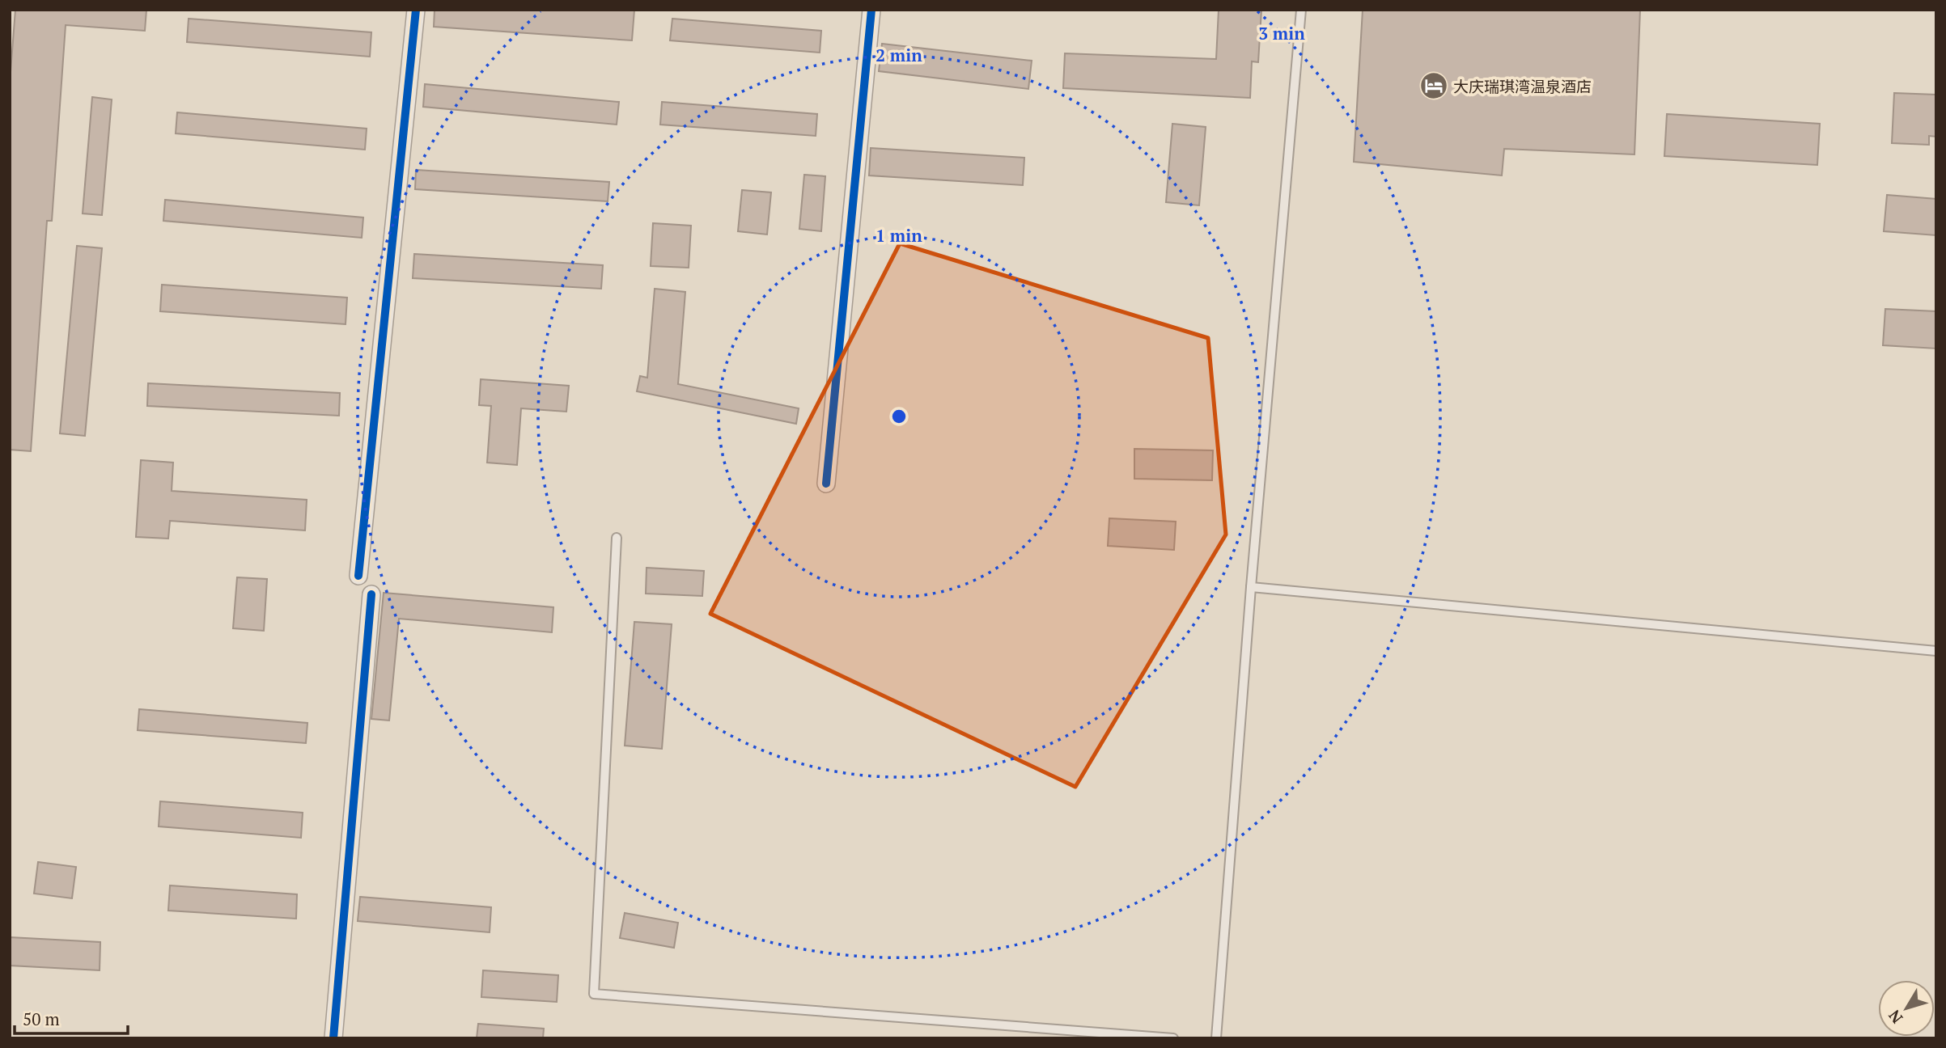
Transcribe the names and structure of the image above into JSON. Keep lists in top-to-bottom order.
{
  "places": {
    "hotel": ["大庆瑞琪湾温泉酒店"]
  },
  "scale_bar": "50 m",
  "north": "bottom left",
  "rings": ["3 min", "2 min", "1 min"]
}
